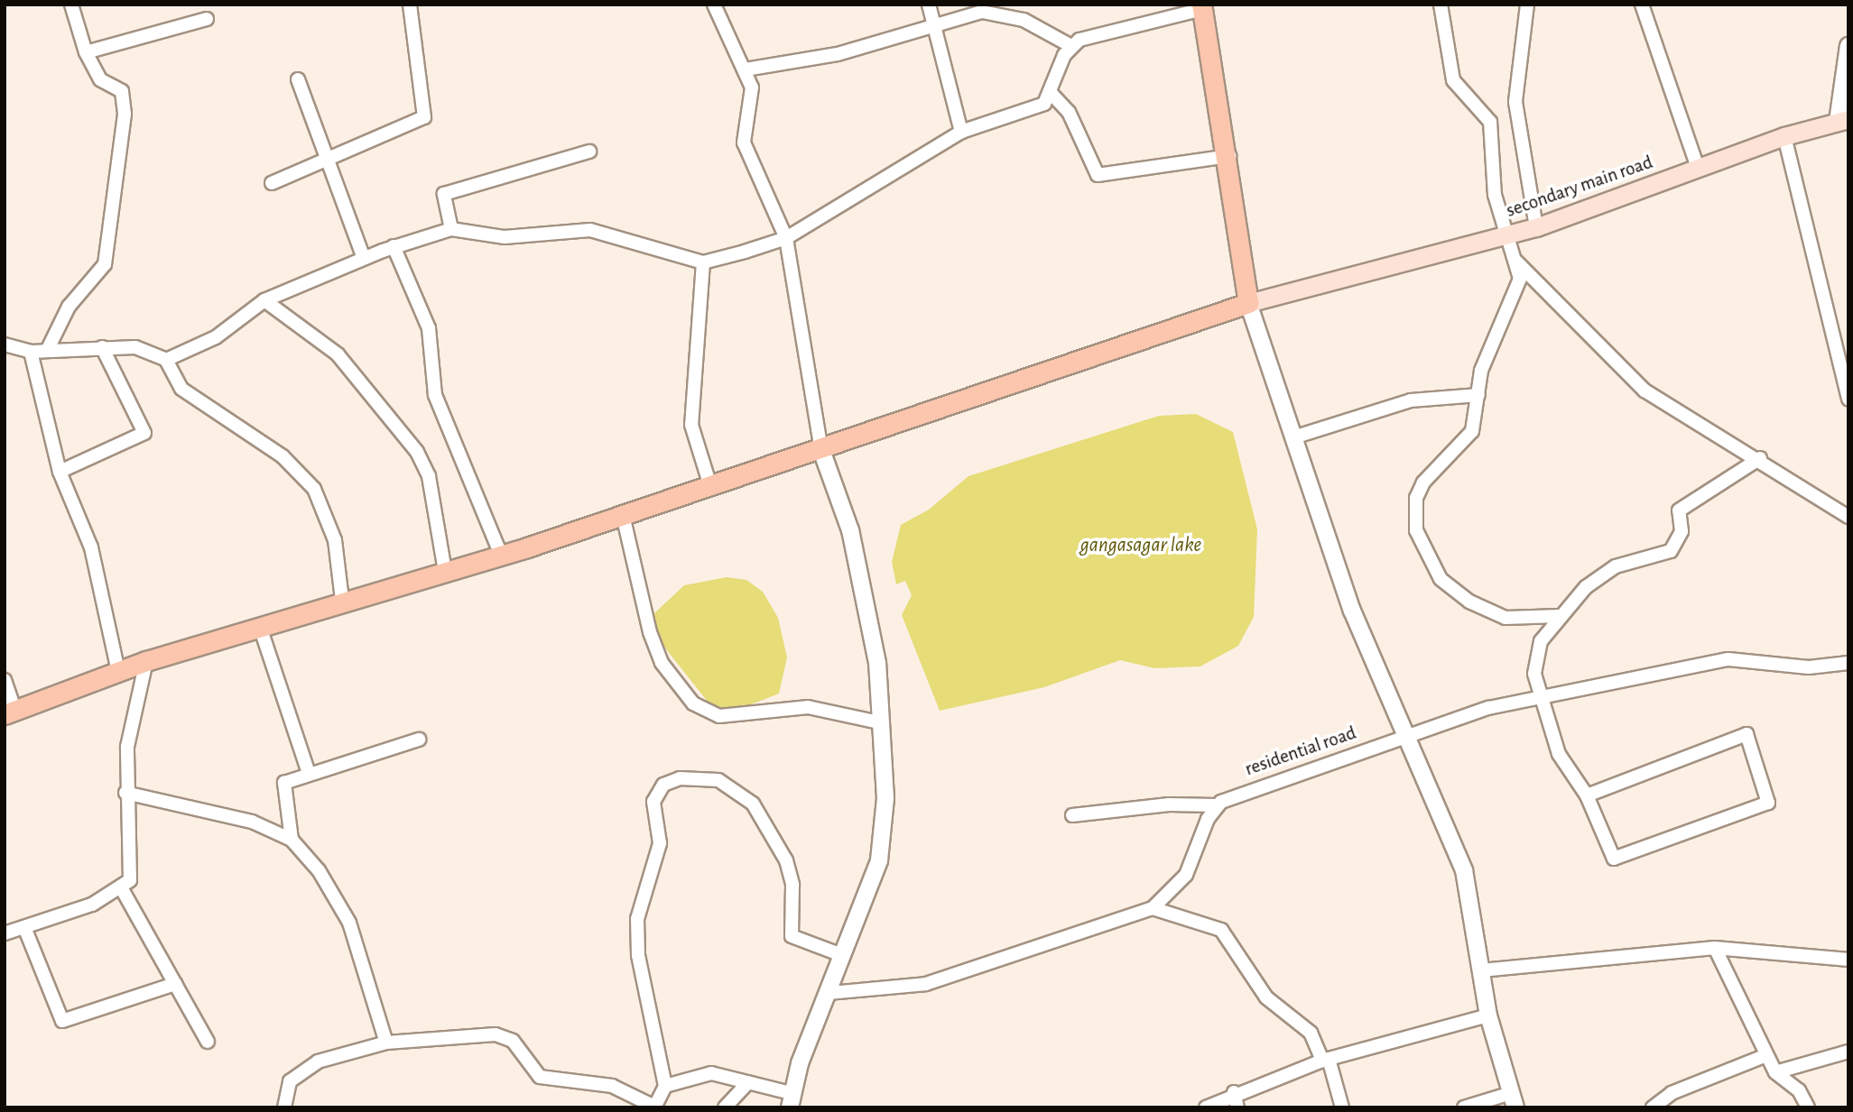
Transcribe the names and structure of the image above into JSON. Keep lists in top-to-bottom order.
{
  "streets": {
    "main road": ["secondary main road"],
    "street": ["residential road"]
  },
  "water": ["gangasagar lake"]
}
